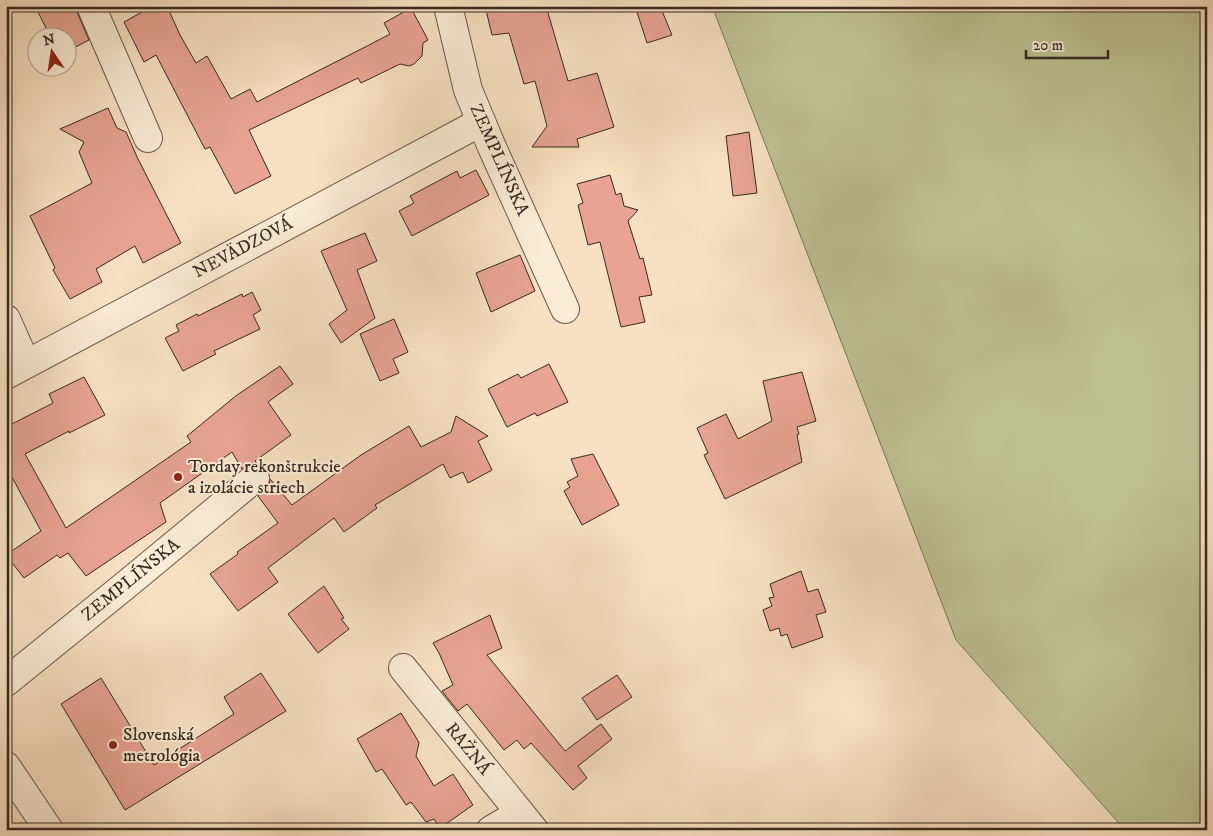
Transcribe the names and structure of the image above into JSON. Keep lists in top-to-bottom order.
{
  "streets": {
    "street": ["ZEMPLÍNSKA", "NEVÄDZOVÁ", "RAŽNÁ"]
  },
  "crossings": [
    ["ZEMPLÍNSKA", "NEVÄDZOVÁ"]
  ],
  "places": ["Torday rekonštrukcie a izolácie striech", "Slovenská metrológia"],
  "scale_bar": "20 m",
  "north": "top"
}
